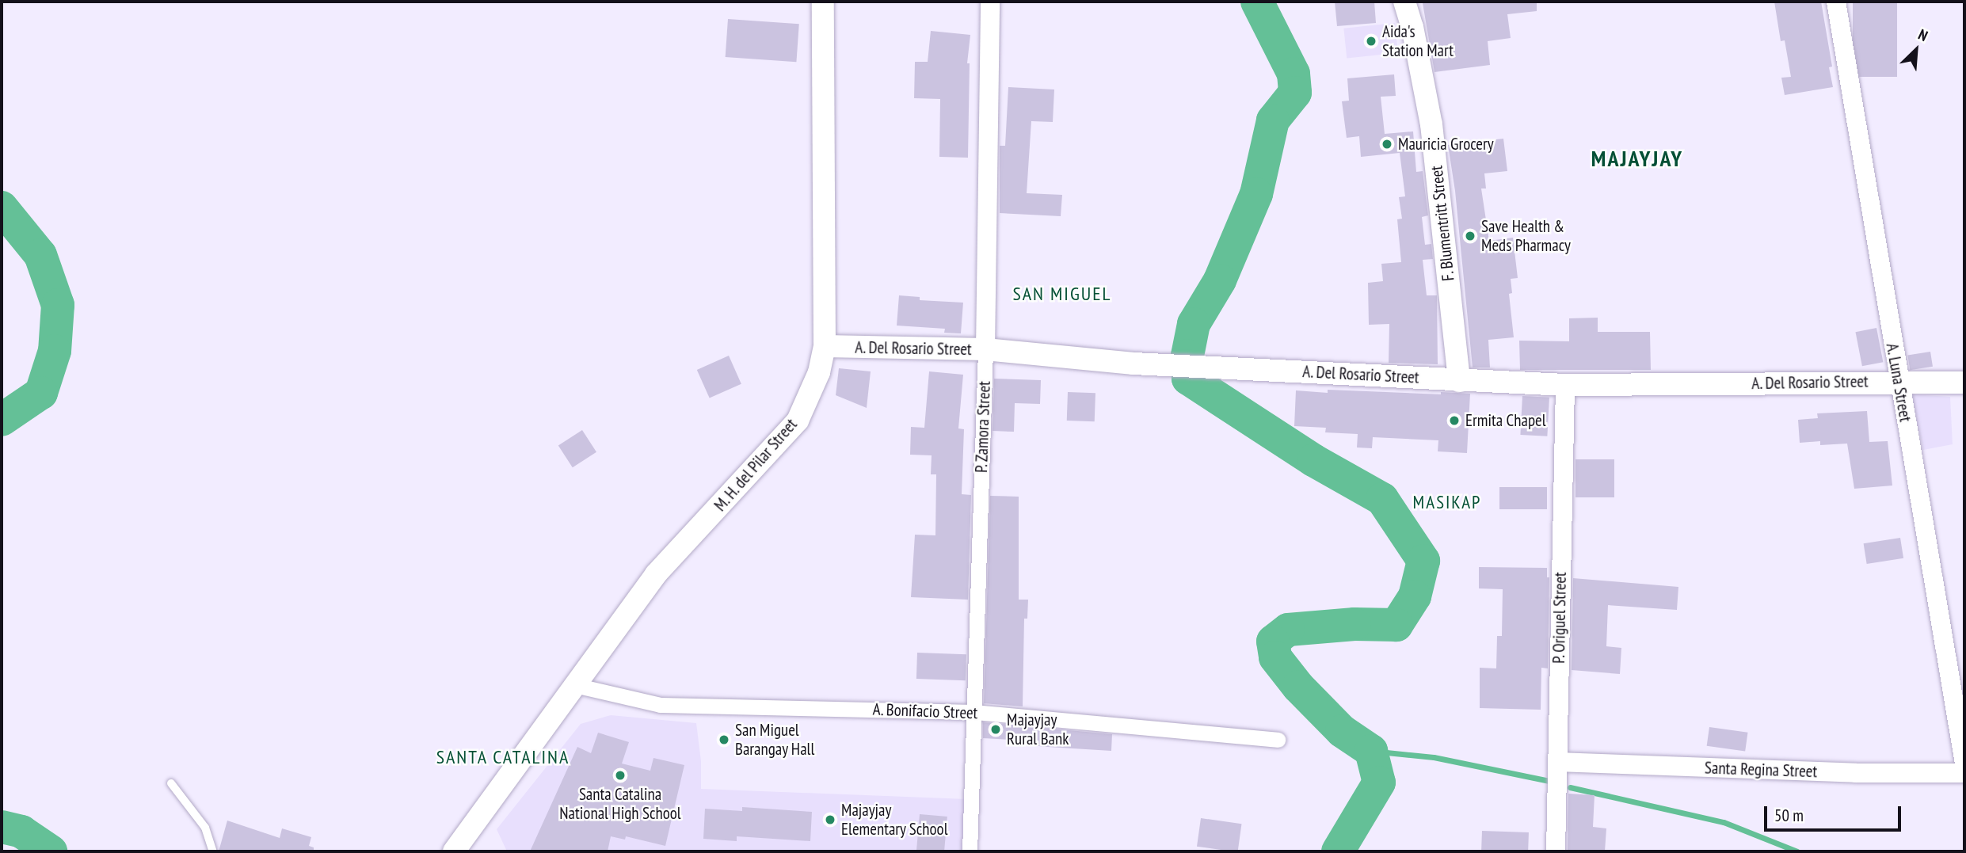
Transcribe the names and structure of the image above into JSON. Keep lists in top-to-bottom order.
{
  "streets": {
    "main road": ["F. Blumentritt Street", "A. Del Rosario Street", "M. H. del Pilar Street"],
    "street": [
      "A. Luna Street",
      "P. Zamora Street",
      "P. Origuel Street",
      "A. Bonifacio Street",
      "Santa Regina Street"
    ]
  },
  "crossings": [
    ["F. Blumentritt Street", "A. Del Rosario Street"],
    ["A. Del Rosario Street", "A. Luna Street"],
    ["A. Del Rosario Street", "P. Zamora Street"],
    ["A. Del Rosario Street", "M. H. del Pilar Street"],
    ["A. Del Rosario Street", "P. Origuel Street"],
    ["P. Zamora Street", "A. Bonifacio Street"],
    ["M. H. del Pilar Street", "A. Bonifacio Street"],
    ["P. Origuel Street", "Santa Regina Street"]
  ],
  "districts": [
    "MAJAYJAY",
    "SAN MIGUEL",
    "MASIKAP",
    "SANTA CATALINA"
  ],
  "places": [
    "Aida's Station Mart",
    "Mauricia Grocery",
    "Save Health & Meds Pharmacy",
    "Ermita Chapel",
    "Majayjay Rural Bank",
    "San Miguel Barangay Hall",
    "Santa Catalina National High School",
    "Majayjay Elementary School"
  ],
  "scale_bar": "50 m",
  "north": "top right"
}
